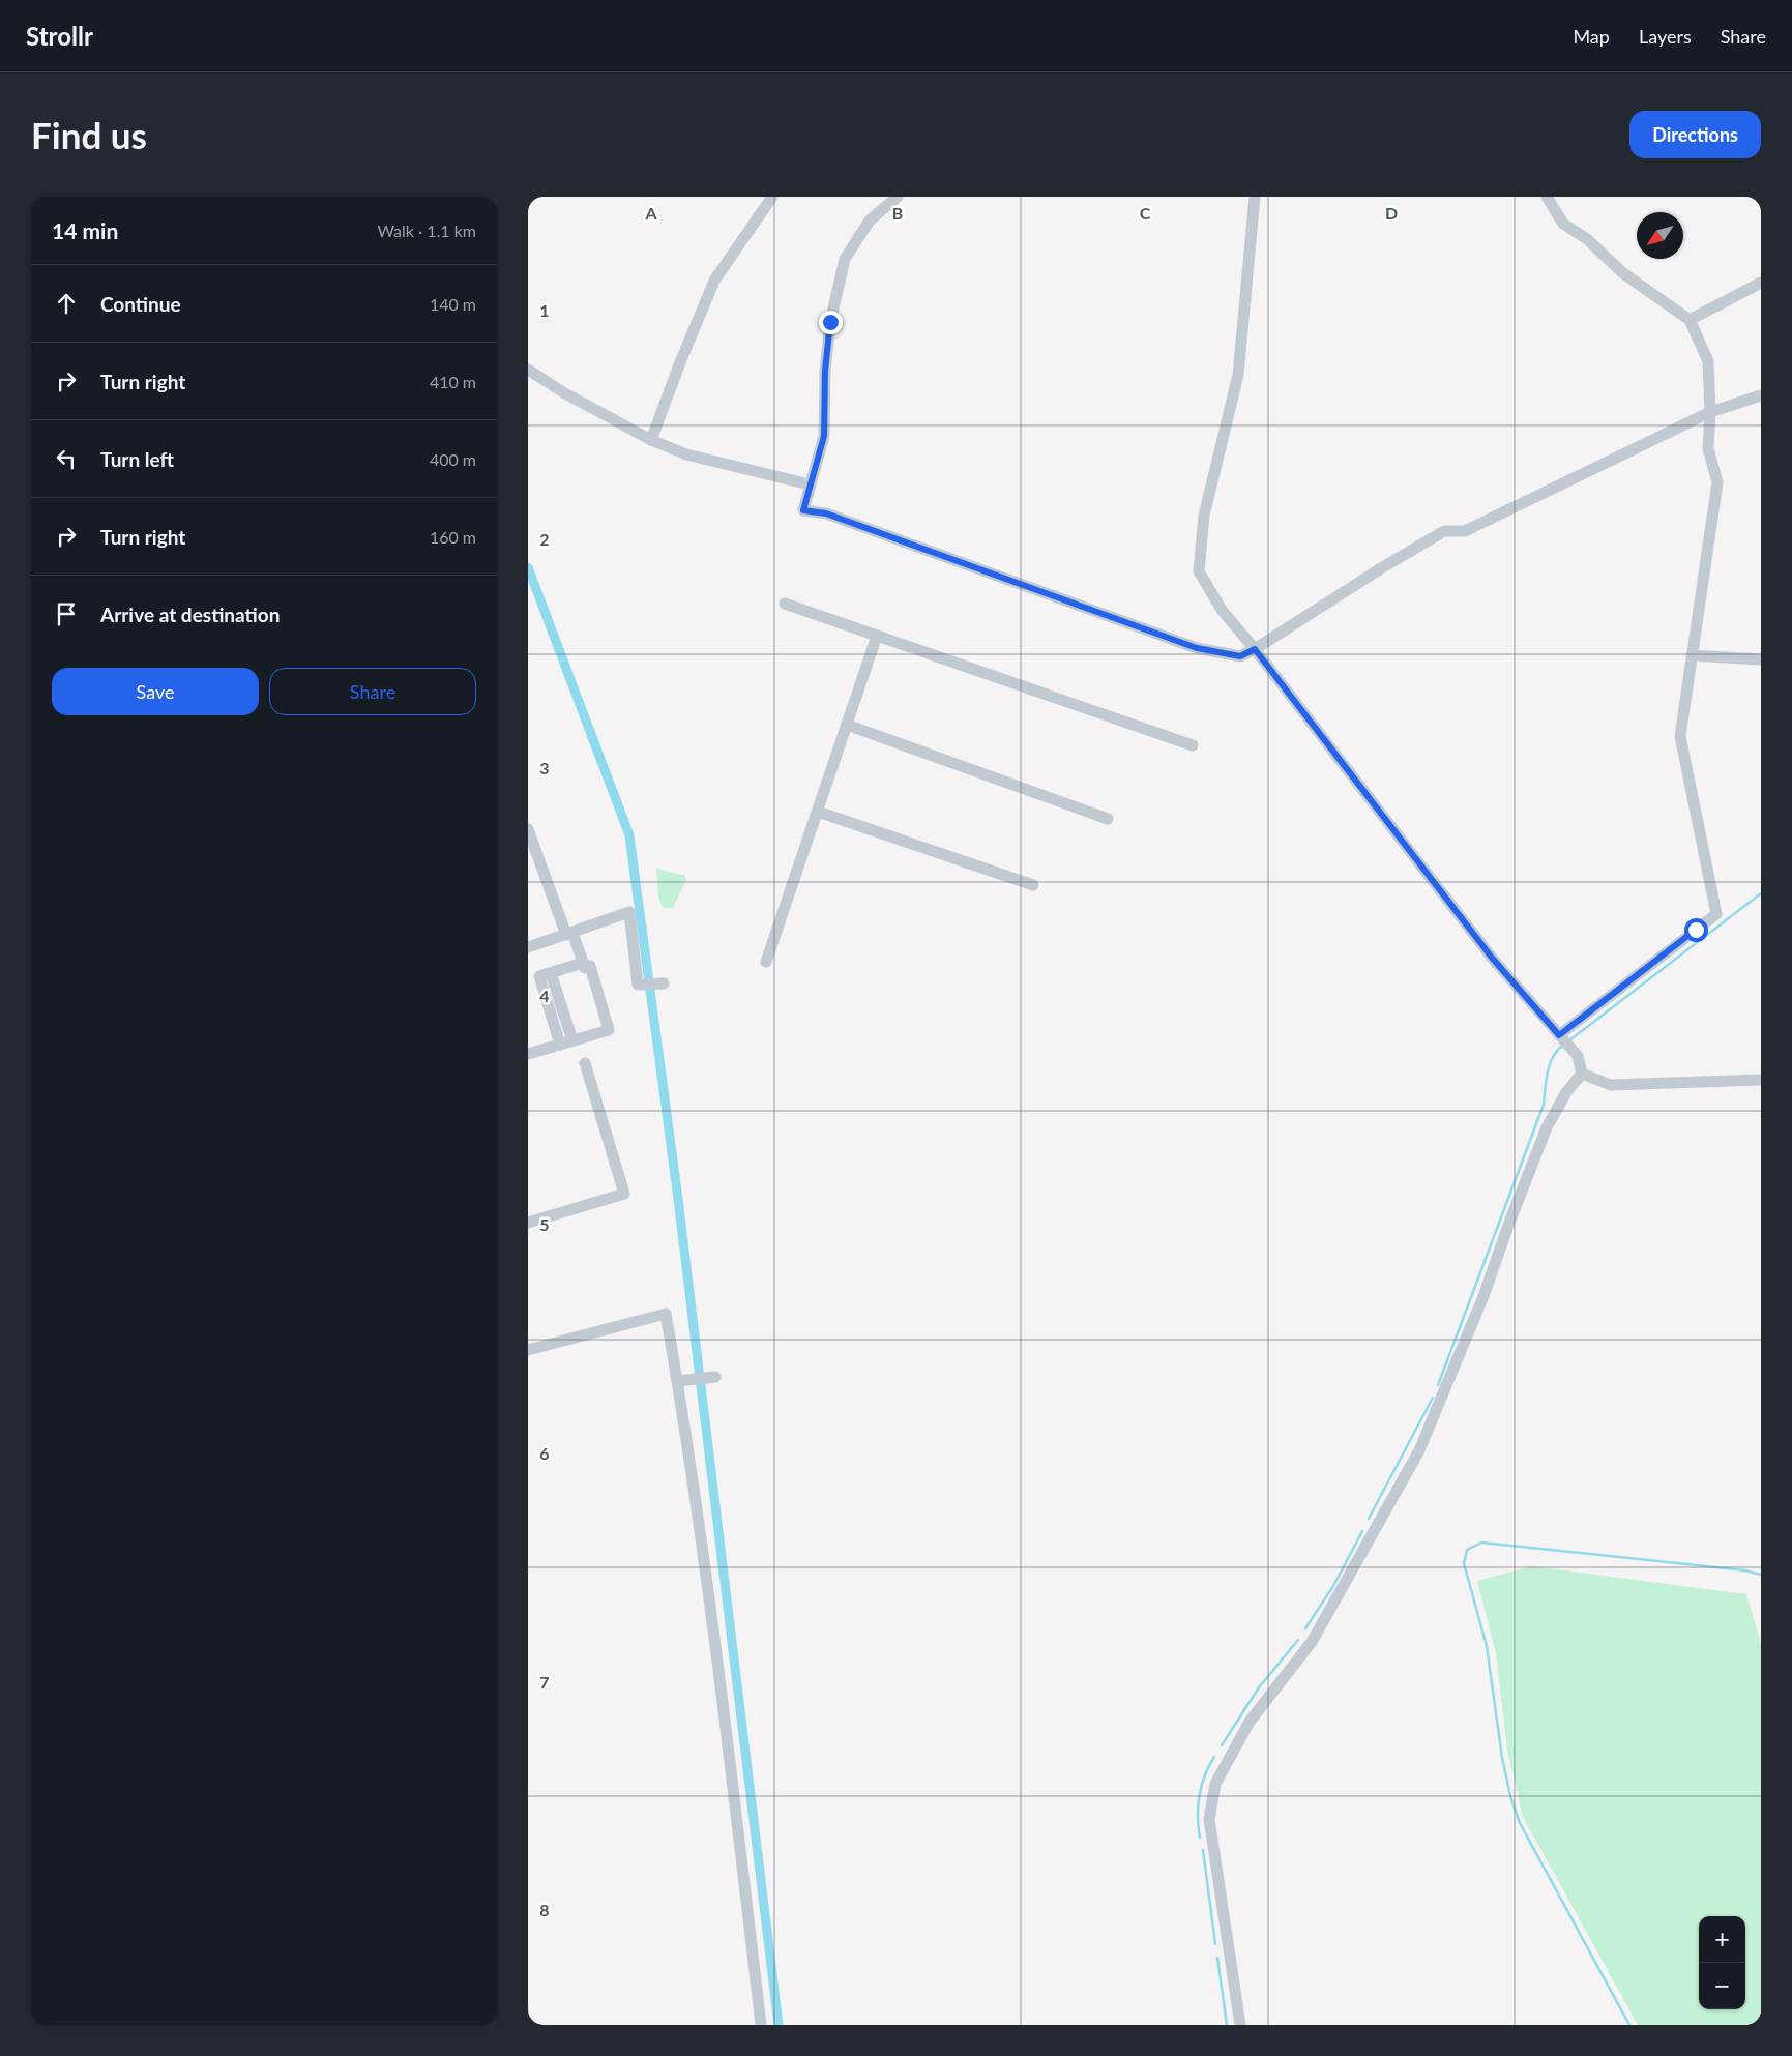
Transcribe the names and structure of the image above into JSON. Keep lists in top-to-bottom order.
{
  "north": "bottom left",
  "page": {
    "header": "Strollr",
    "nav": ["Map", "Layers", "Share"],
    "buttons": [
      "Directions",
      ["Save", "Share"]
    ],
    "title": "Find us",
    "heading": ["14 min", "Walk · 1.1 km"],
    "list": [
      ["Continue", "140 m"],
      ["Turn right", "410 m"],
      ["Turn left", "400 m"],
      ["Turn right", "160 m"],
      "Arrive at destination"
    ],
    "map_buttons": ["+", "−"]
  },
  "grid": {
    "columns": [
      "A",
      "B",
      "C",
      "D"
    ],
    "rows": [
      "1",
      "2",
      "3",
      "4",
      "5",
      "6",
      "7",
      "8"
    ]
  }
}
